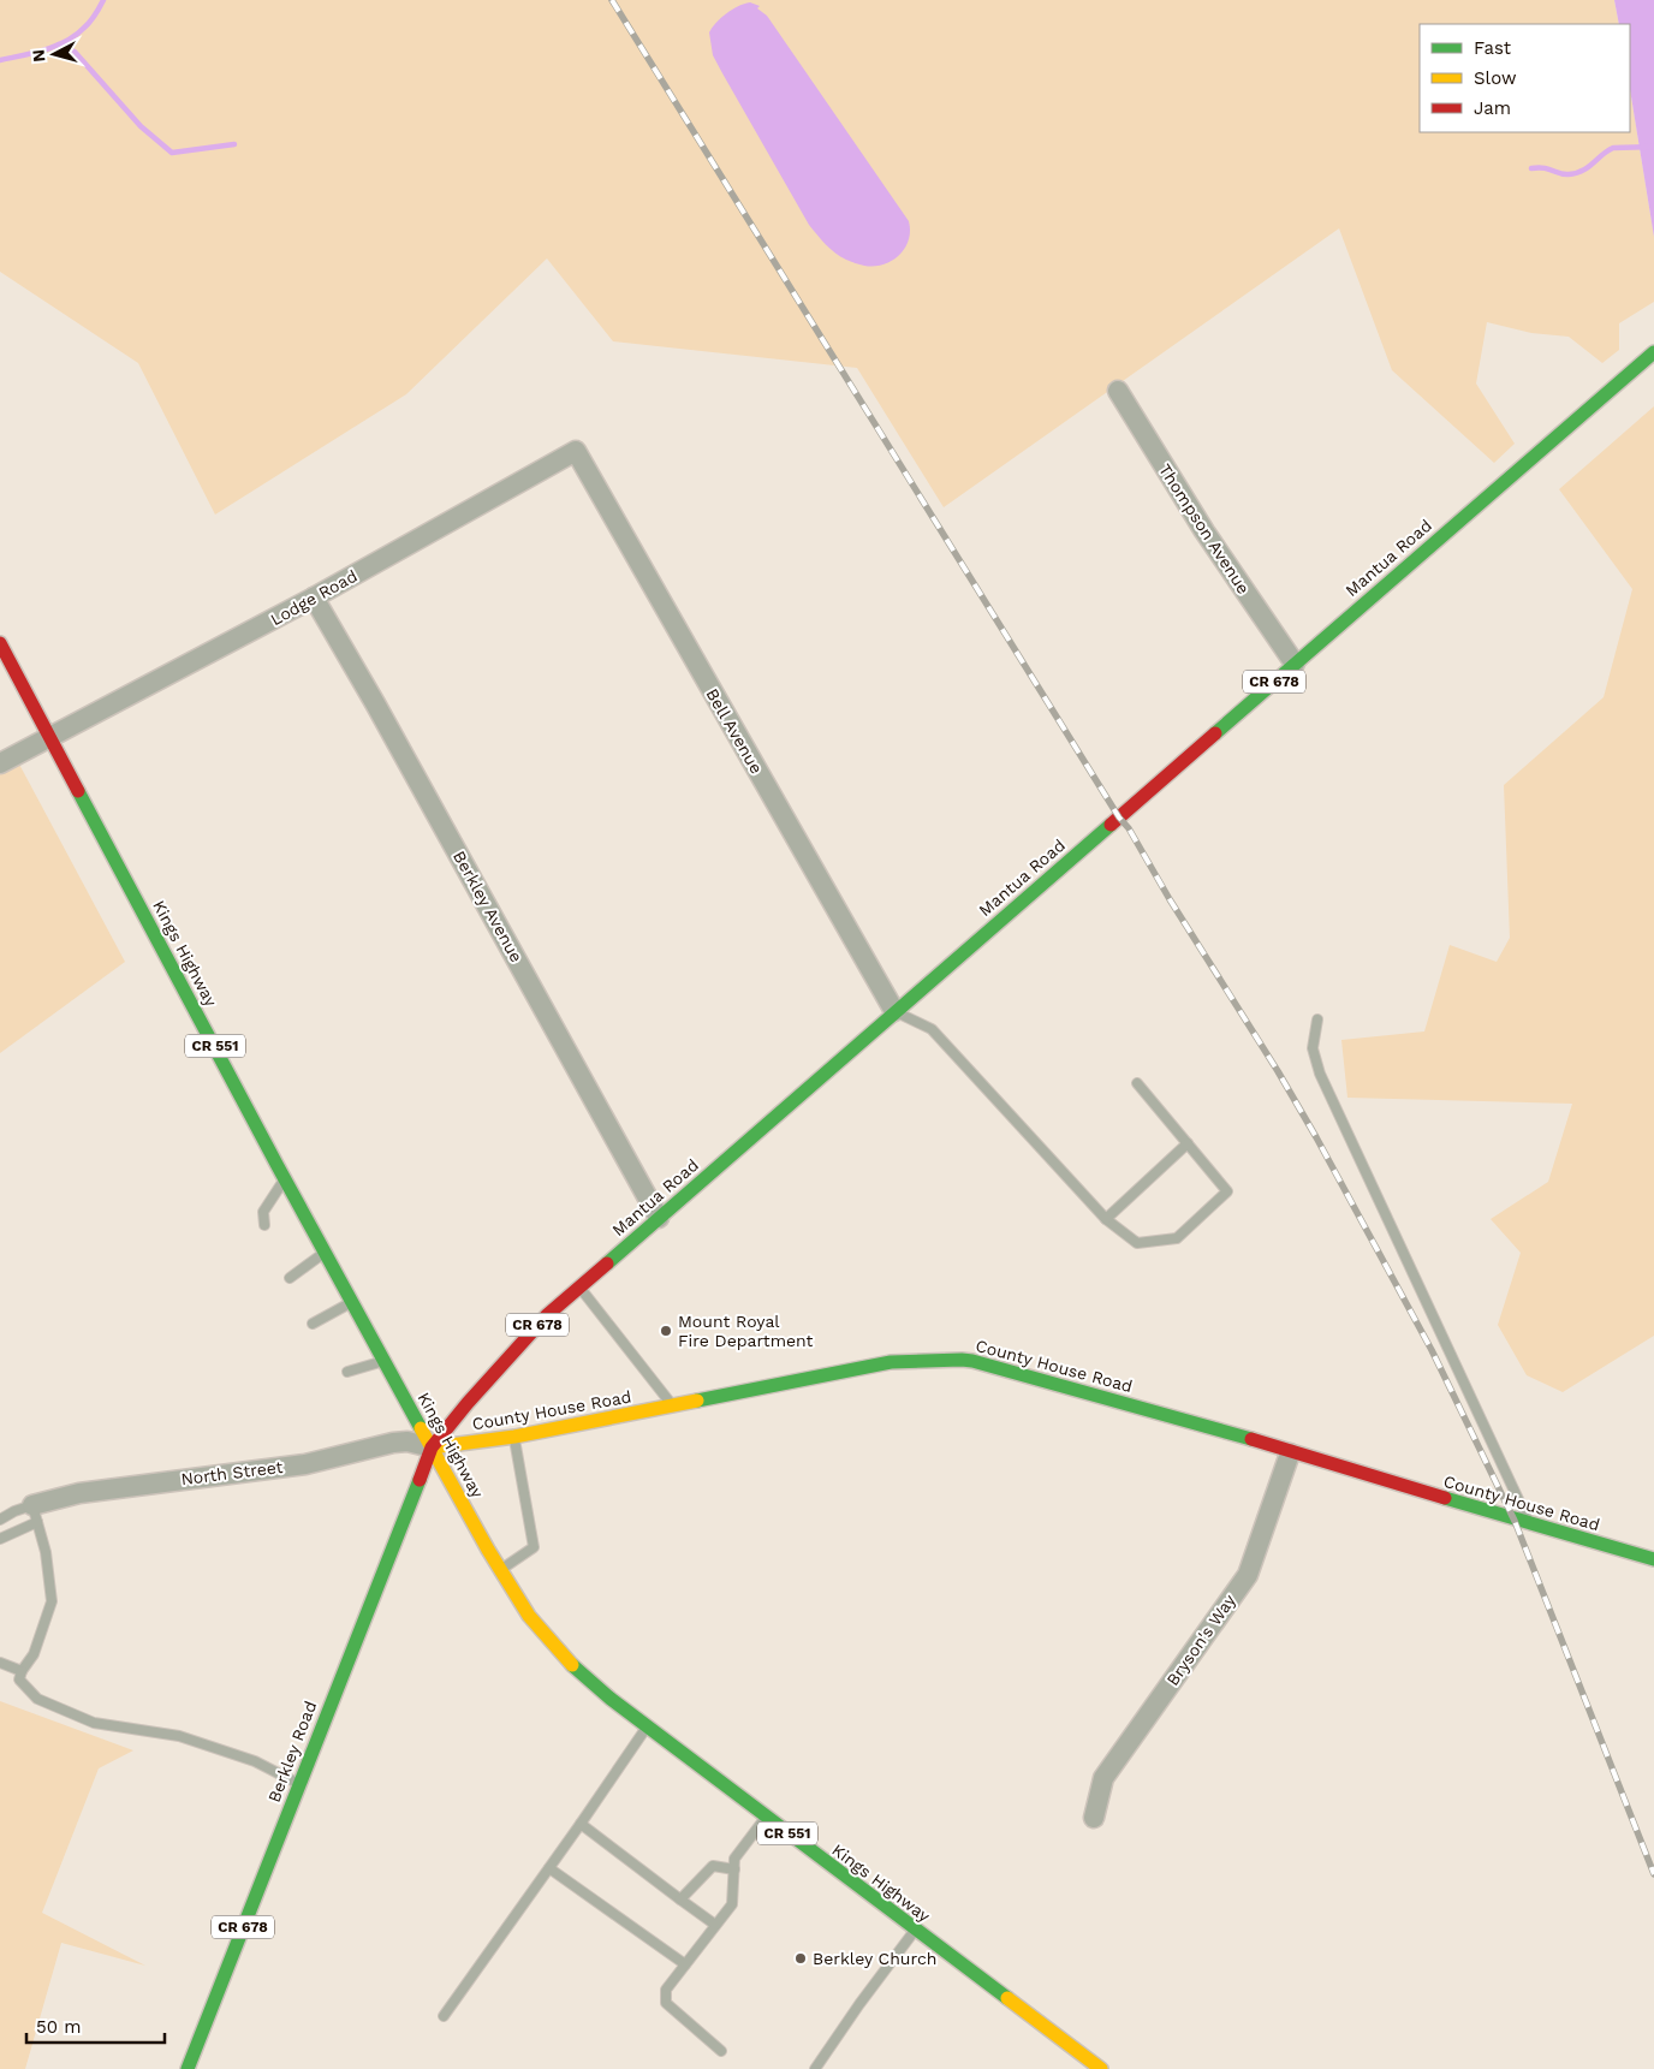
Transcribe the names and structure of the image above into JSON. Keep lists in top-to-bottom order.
{
  "streets": {
    "main road": [
      "Mantua Road",
      "CR 678",
      "Kings Highway",
      "CR 551",
      "County House Road",
      "Berkley Road"
    ],
    "street": [
      "Thompson Avenue",
      "Lodge Road",
      "Bell Avenue",
      "Berkley Avenue",
      "North Street",
      "Bryson's Way"
    ]
  },
  "crossings": [
    ["Thompson Avenue", "Mantua Road"],
    ["Mantua Road", "Bell Avenue"],
    ["Mantua Road", "Berkley Avenue"],
    ["Mantua Road", "Kings Highway"],
    ["Mantua Road", "County House Road"],
    ["Mantua Road", "North Street"],
    ["Mantua Road", "Berkley Road"],
    ["Lodge Road", "Bell Avenue"],
    ["Lodge Road", "Berkley Avenue"],
    ["Lodge Road", "Kings Highway"],
    ["Kings Highway", "County House Road"],
    ["Kings Highway", "North Street"],
    ["Kings Highway", "Berkley Road"],
    ["County House Road", "North Street"],
    ["County House Road", "Bryson's Way"],
    ["County House Road", "Berkley Road"],
    ["North Street", "Berkley Road"]
  ],
  "places": ["Mount Royal Fire Department", "Berkley Church"],
  "legend": ["Fast", "Slow", "Jam"],
  "scale_bar": "50 m",
  "north": "left"
}
